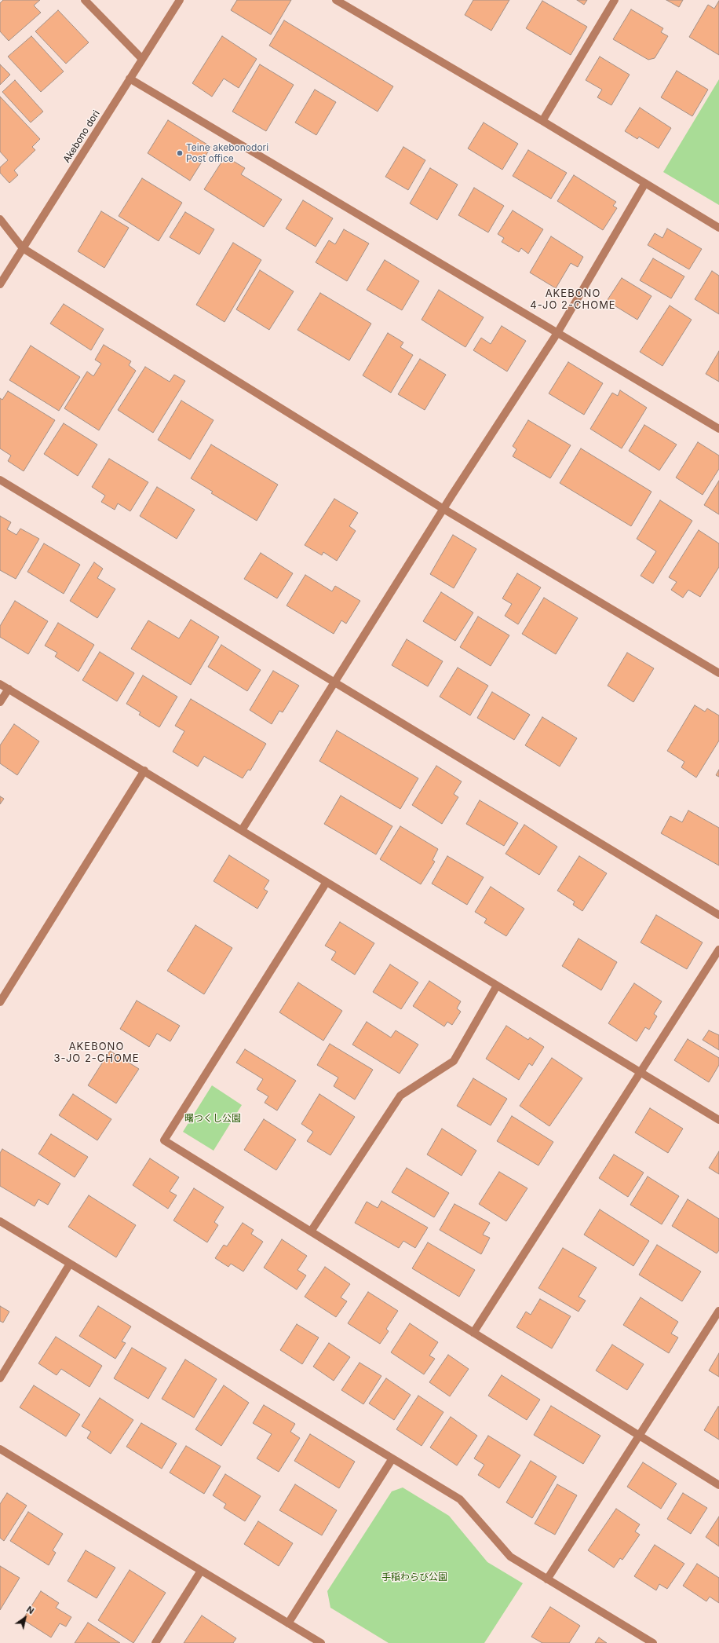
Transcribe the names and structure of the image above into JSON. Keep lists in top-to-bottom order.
{
  "streets": {
    "street": ["Akebono dori"]
  },
  "districts": ["AKEBONO 4-JO 2-CHOME", "AKEBONO 3-JO 2-CHOME"],
  "parks": ["曙つくし公園", "手稲わらび公園"],
  "places": ["Teine akebonodori Post office"],
  "north": "top right"
}
